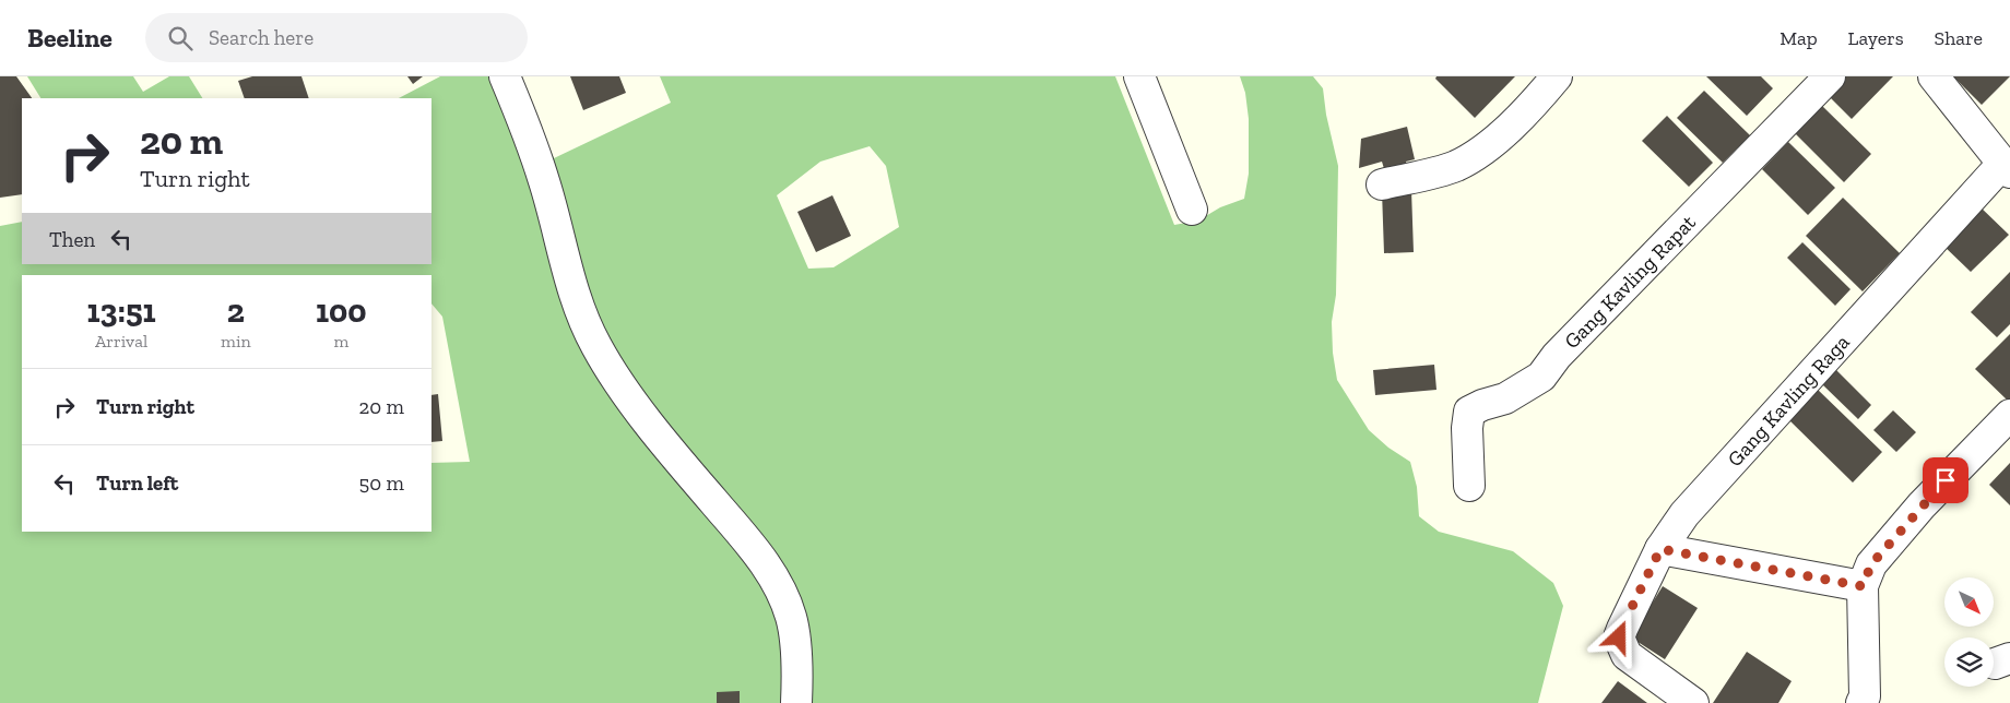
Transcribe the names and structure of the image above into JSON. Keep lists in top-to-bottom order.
{
  "streets": {
    "street": ["Gang Kavling Rapat", "Gang Kavling Raga"]
  },
  "north": "bottom right",
  "page": {
    "header": "Beeline",
    "search": "Search here",
    "nav": ["Map", "Layers", "Share"],
    "turn": ["20 m", "Turn right"],
    "then": "Then",
    "eta": [
      "13:51",
      "Arrival",
      "2",
      "min",
      "100",
      "m"
    ],
    "list": [
      {
        "name": "Turn right",
        "value": "20 m"
      },
      {
        "name": "Turn left",
        "value": "50 m"
      }
    ]
  }
}
